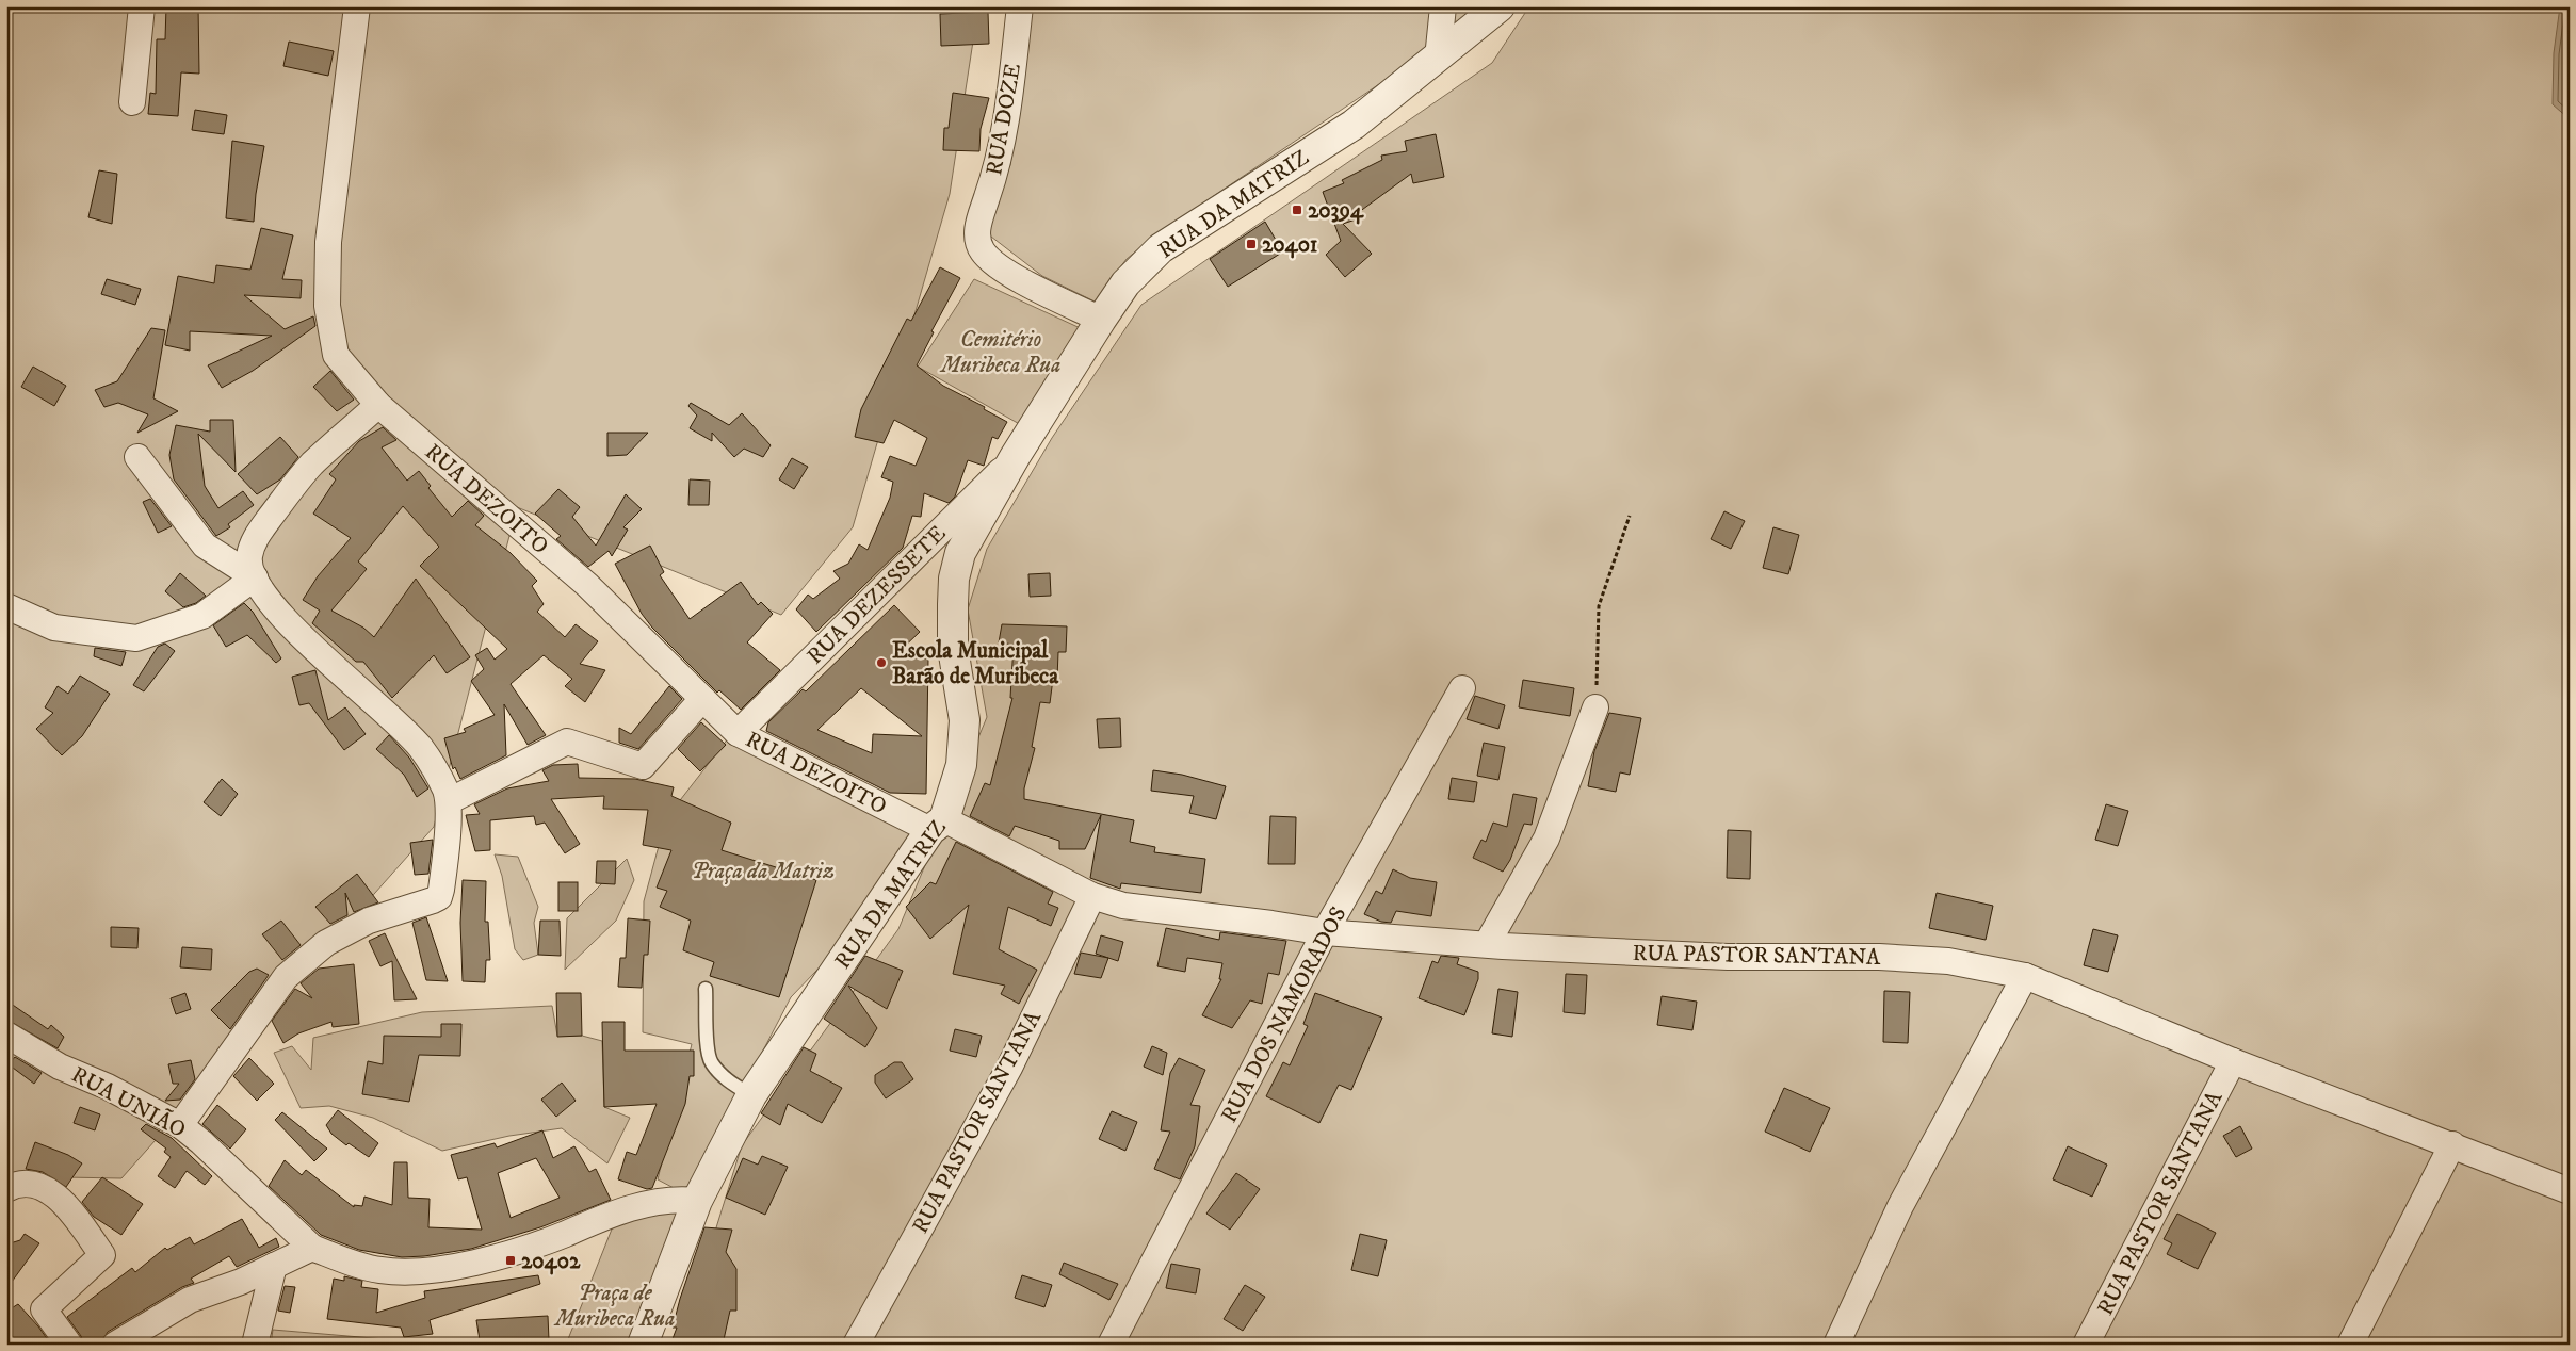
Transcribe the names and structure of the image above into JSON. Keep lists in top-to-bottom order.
{
  "streets": {
    "street": [
      "RUA DOZE",
      "RUA DA MATRIZ",
      "RUA DEZOITO",
      "RUA DEZESSETE",
      "RUA PASTOR SANTANA",
      "RUA DOS NAMORADOS",
      "RUA UNIÃO"
    ]
  },
  "crossings": [
    ["RUA DOZE", "RUA DA MATRIZ"],
    ["RUA DA MATRIZ", "RUA DEZOITO"],
    ["RUA DA MATRIZ", "RUA DEZESSETE"],
    ["RUA DA MATRIZ", "RUA PASTOR SANTANA"],
    ["RUA DEZOITO", "RUA DEZESSETE"],
    ["RUA DEZOITO", "RUA PASTOR SANTANA"],
    ["RUA PASTOR SANTANA", "RUA DOS NAMORADOS"]
  ],
  "parks": ["Cemitério Muribeca Rua", "Praça da Matriz", "Praça de Muribeca Rua"],
  "places": {
    "transit": ["20394", "20401", "20402"],
    "other": ["Escola Municipal Barão de Muribeca"]
  }
}
